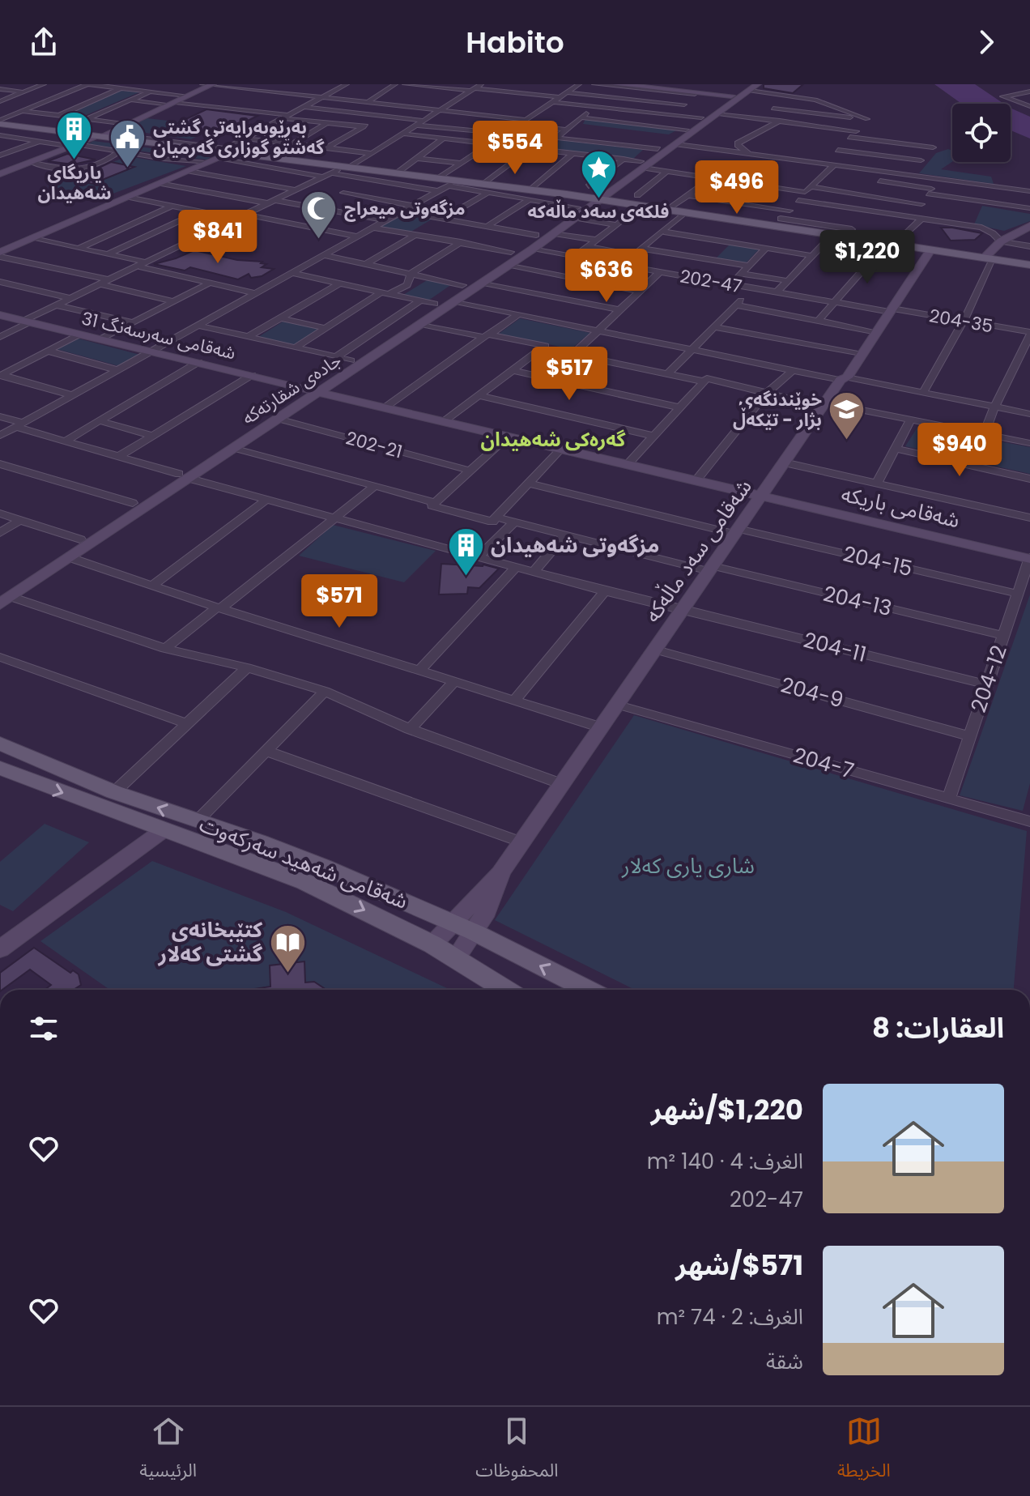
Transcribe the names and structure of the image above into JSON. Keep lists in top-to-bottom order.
{
  "streets": {
    "main road": ["شەقامی شەهید سەرکەوت"],
    "street": [
      "202-47",
      "204-35",
      "شەقامی سەرسەنگ 31",
      "جادەی شقارتەکە",
      "202-21",
      "شەقامی باریکە",
      "شەقامی سەد ماڵەکە",
      "204-15",
      "204-13",
      "204-11",
      "204-12",
      "204-9",
      "204-7"
    ]
  },
  "crossings": [
    ["202-47", "204-35"],
    ["202-47", "جادەی شقارتەکە"],
    ["202-47", "شەقامی سەد ماڵەکە"],
    ["204-35", "شەقامی سەد ماڵەکە"],
    ["شەقامی سەرسەنگ 31", "جادەی شقارتەکە"],
    ["شەقامی سەرسەنگ 31", "شەقامی باریکە"],
    ["جادەی شقارتەکە", "202-21"],
    ["جادەی شقارتەکە", "204-11"],
    ["شەقامی باریکە", "شەقامی سەد ماڵەکە"],
    ["شەقامی باریکە", "204-12"],
    ["شەقامی سەد ماڵەکە", "204-15"],
    ["شەقامی سەد ماڵەکە", "204-13"],
    ["شەقامی سەد ماڵەکە", "204-11"],
    ["شەقامی سەد ماڵەکە", "204-9"],
    ["شەقامی سەد ماڵەکە", "204-7"],
    ["204-15", "204-12"],
    ["204-13", "204-12"],
    ["204-11", "204-12"],
    ["204-12", "204-9"],
    ["204-12", "204-7"]
  ],
  "districts": ["گەرەکی شەهیدان"],
  "parks": ["شاری یاری کەلار"],
  "places": {
    "building": ["یاریگای شەهیدان", "مزگەوتی شەهیدان"],
    "public building": ["بەڕێوبەرایەتی گشتی گەشتو گوزاری گەرمیان"],
    "place": ["فلکەی سەد ماڵەکە"],
    "mosque": ["مزگەوتی میعراج"],
    "school or university": ["خوێندنگەی بژار - تێکەڵ"],
    "library": ["کتێبخانەی گشتی کەلار"]
  },
  "page": {
    "header": "Habito",
    "price": [
      "$554",
      "$496",
      "$841",
      "$1,220",
      "$636",
      "$517",
      "$940",
      "$571"
    ],
    "heading": "العقارات: 8",
    "list": [
      {
        "name": "$1,220/شهر",
        "note": "الغرف: 4 · 140 m² · 202-47"
      },
      {
        "name": "$571/شهر",
        "note": "الغرف: 2 · 74 m² · شقة"
      }
    ],
    "tabs": ["الخريطة", "المحفوظات", "الرئيسية"]
  }
}
